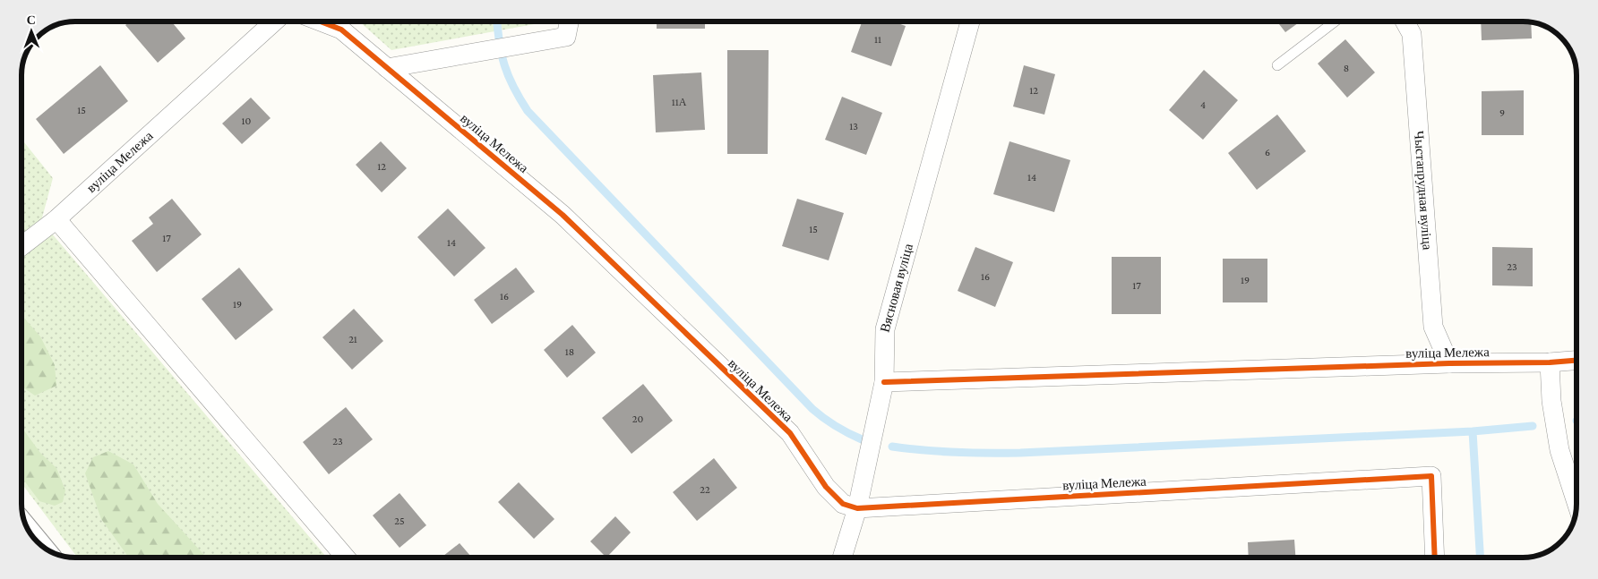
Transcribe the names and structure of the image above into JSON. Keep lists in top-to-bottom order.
{
  "streets": {
    "street": ["вуліца Мележа", "Чыстапрудная вуліца", "Вясновая вуліца"]
  },
  "crossings": [
    ["вуліца Мележа", "Чыстапрудная вуліца"],
    ["вуліца Мележа", "Вясновая вуліца"]
  ],
  "house_numbers": [
    "11",
    "8",
    "12",
    "11А",
    "4",
    "15",
    "9",
    "10",
    "13",
    "6",
    "12",
    "14",
    "15",
    "17",
    "14",
    "23",
    "16",
    "19",
    "17",
    "16",
    "19",
    "21",
    "18",
    "20",
    "23",
    "22",
    "25"
  ],
  "north": "top"
}
